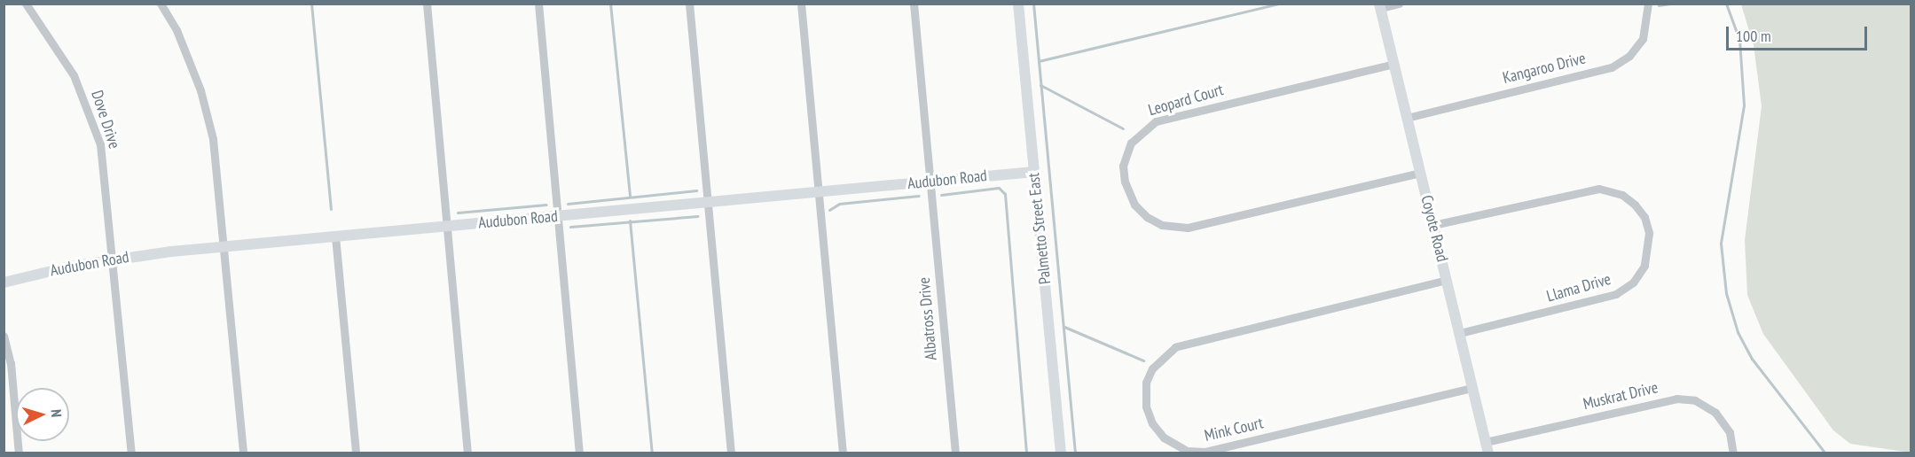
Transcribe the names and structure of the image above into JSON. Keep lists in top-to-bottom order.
{
  "streets": {
    "street": [
      "Kangaroo Drive",
      "Leopard Court",
      "Dove Drive",
      "Audubon Road",
      "Palmetto Street East",
      "Coyote Road",
      "Llama Drive",
      "Albatross Drive",
      "Muskrat Drive",
      "Mink Court"
    ]
  },
  "crossings": [
    ["Kangaroo Drive", "Coyote Road"],
    ["Leopard Court", "Coyote Road"],
    ["Dove Drive", "Audubon Road"],
    ["Audubon Road", "Palmetto Street East"],
    ["Audubon Road", "Albatross Drive"],
    ["Coyote Road", "Llama Drive"],
    ["Coyote Road", "Muskrat Drive"],
    ["Coyote Road", "Mink Court"]
  ],
  "scale_bar": "100 m",
  "north": "right"
}
